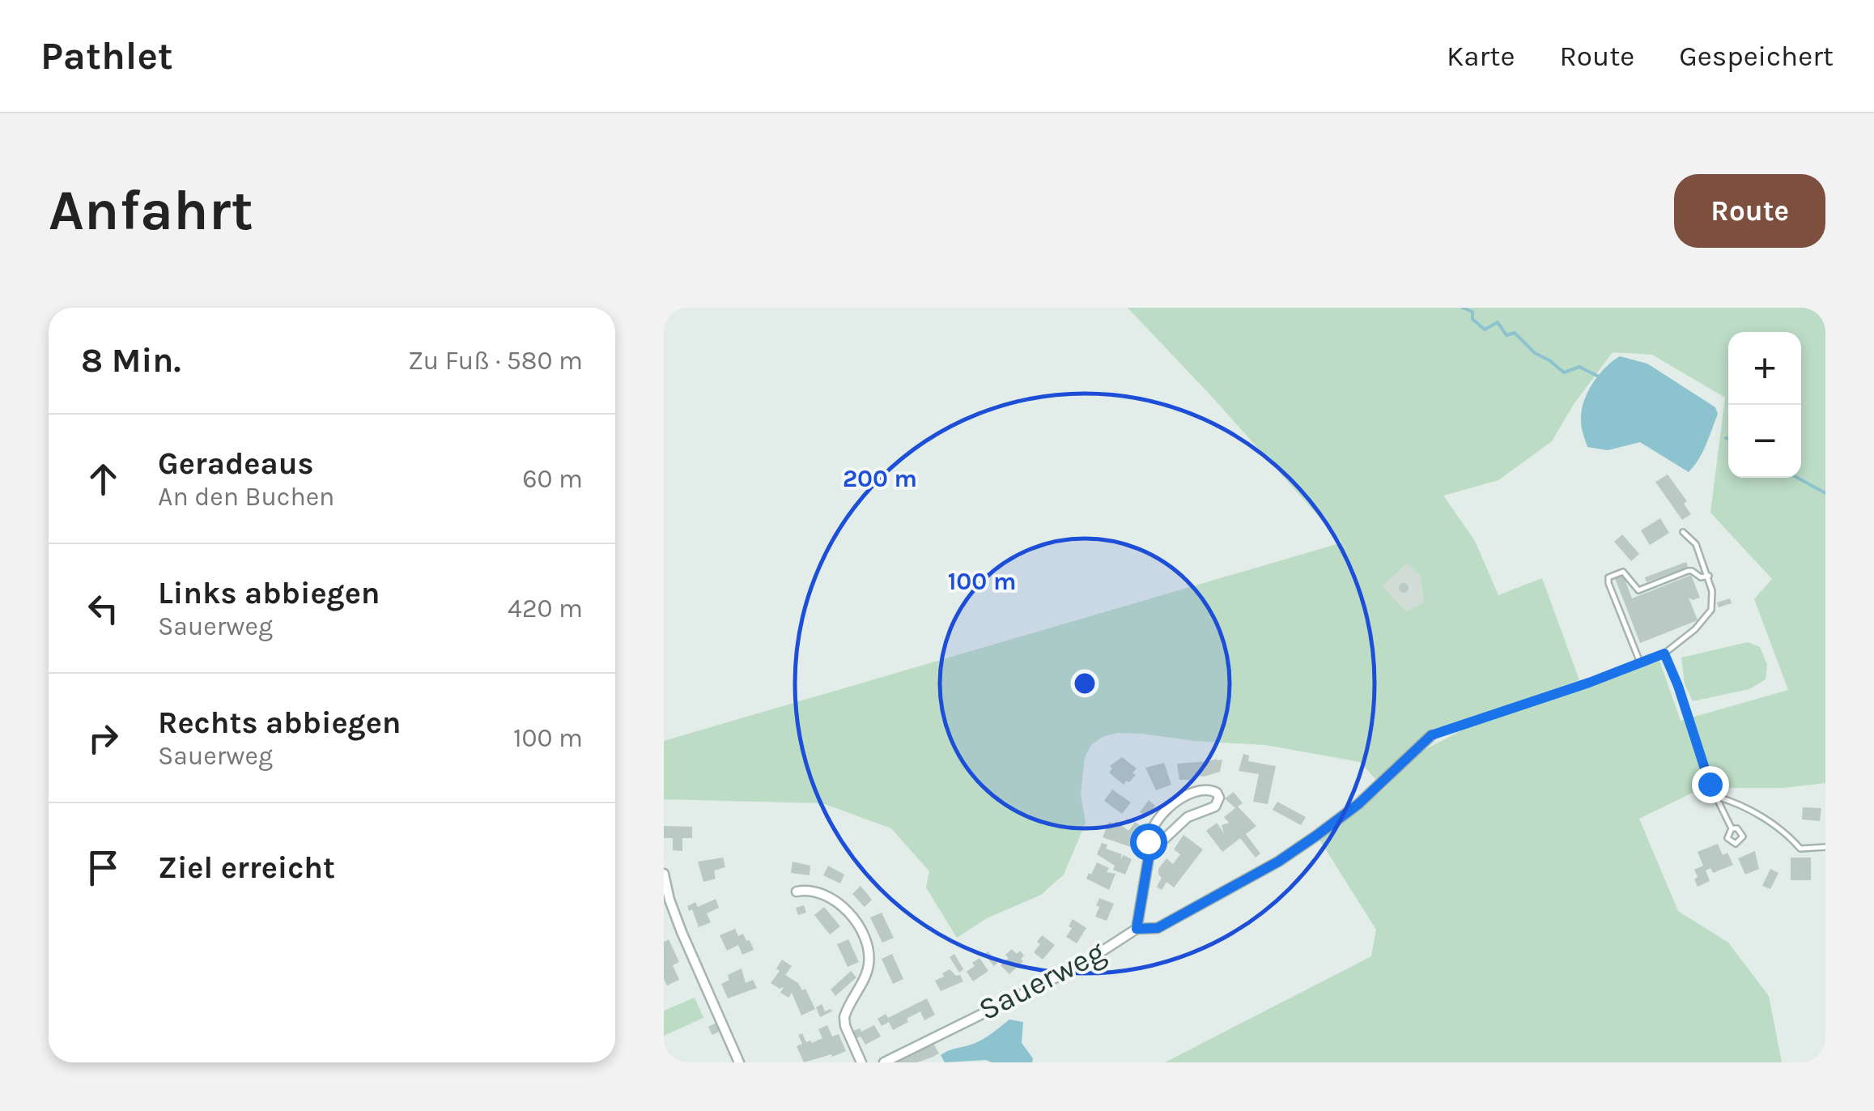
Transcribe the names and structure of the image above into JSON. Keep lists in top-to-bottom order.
{
  "streets": {
    "street": ["Sauerweg"]
  },
  "page": {
    "header": "Pathlet",
    "nav": ["Karte", "Route", "Gespeichert"],
    "buttons": "Route",
    "title": "Anfahrt",
    "heading": ["8 Min.", "Zu Fuß · 580 m"],
    "map_buttons": ["+", "−"],
    "list": [
      ["Geradeaus", "An den Buchen", "60 m"],
      ["Links abbiegen", "Sauerweg", "420 m"],
      ["Rechts abbiegen", "Sauerweg", "100 m"],
      "Ziel erreicht"
    ]
  },
  "rings": ["200 m", "100 m"]
}
